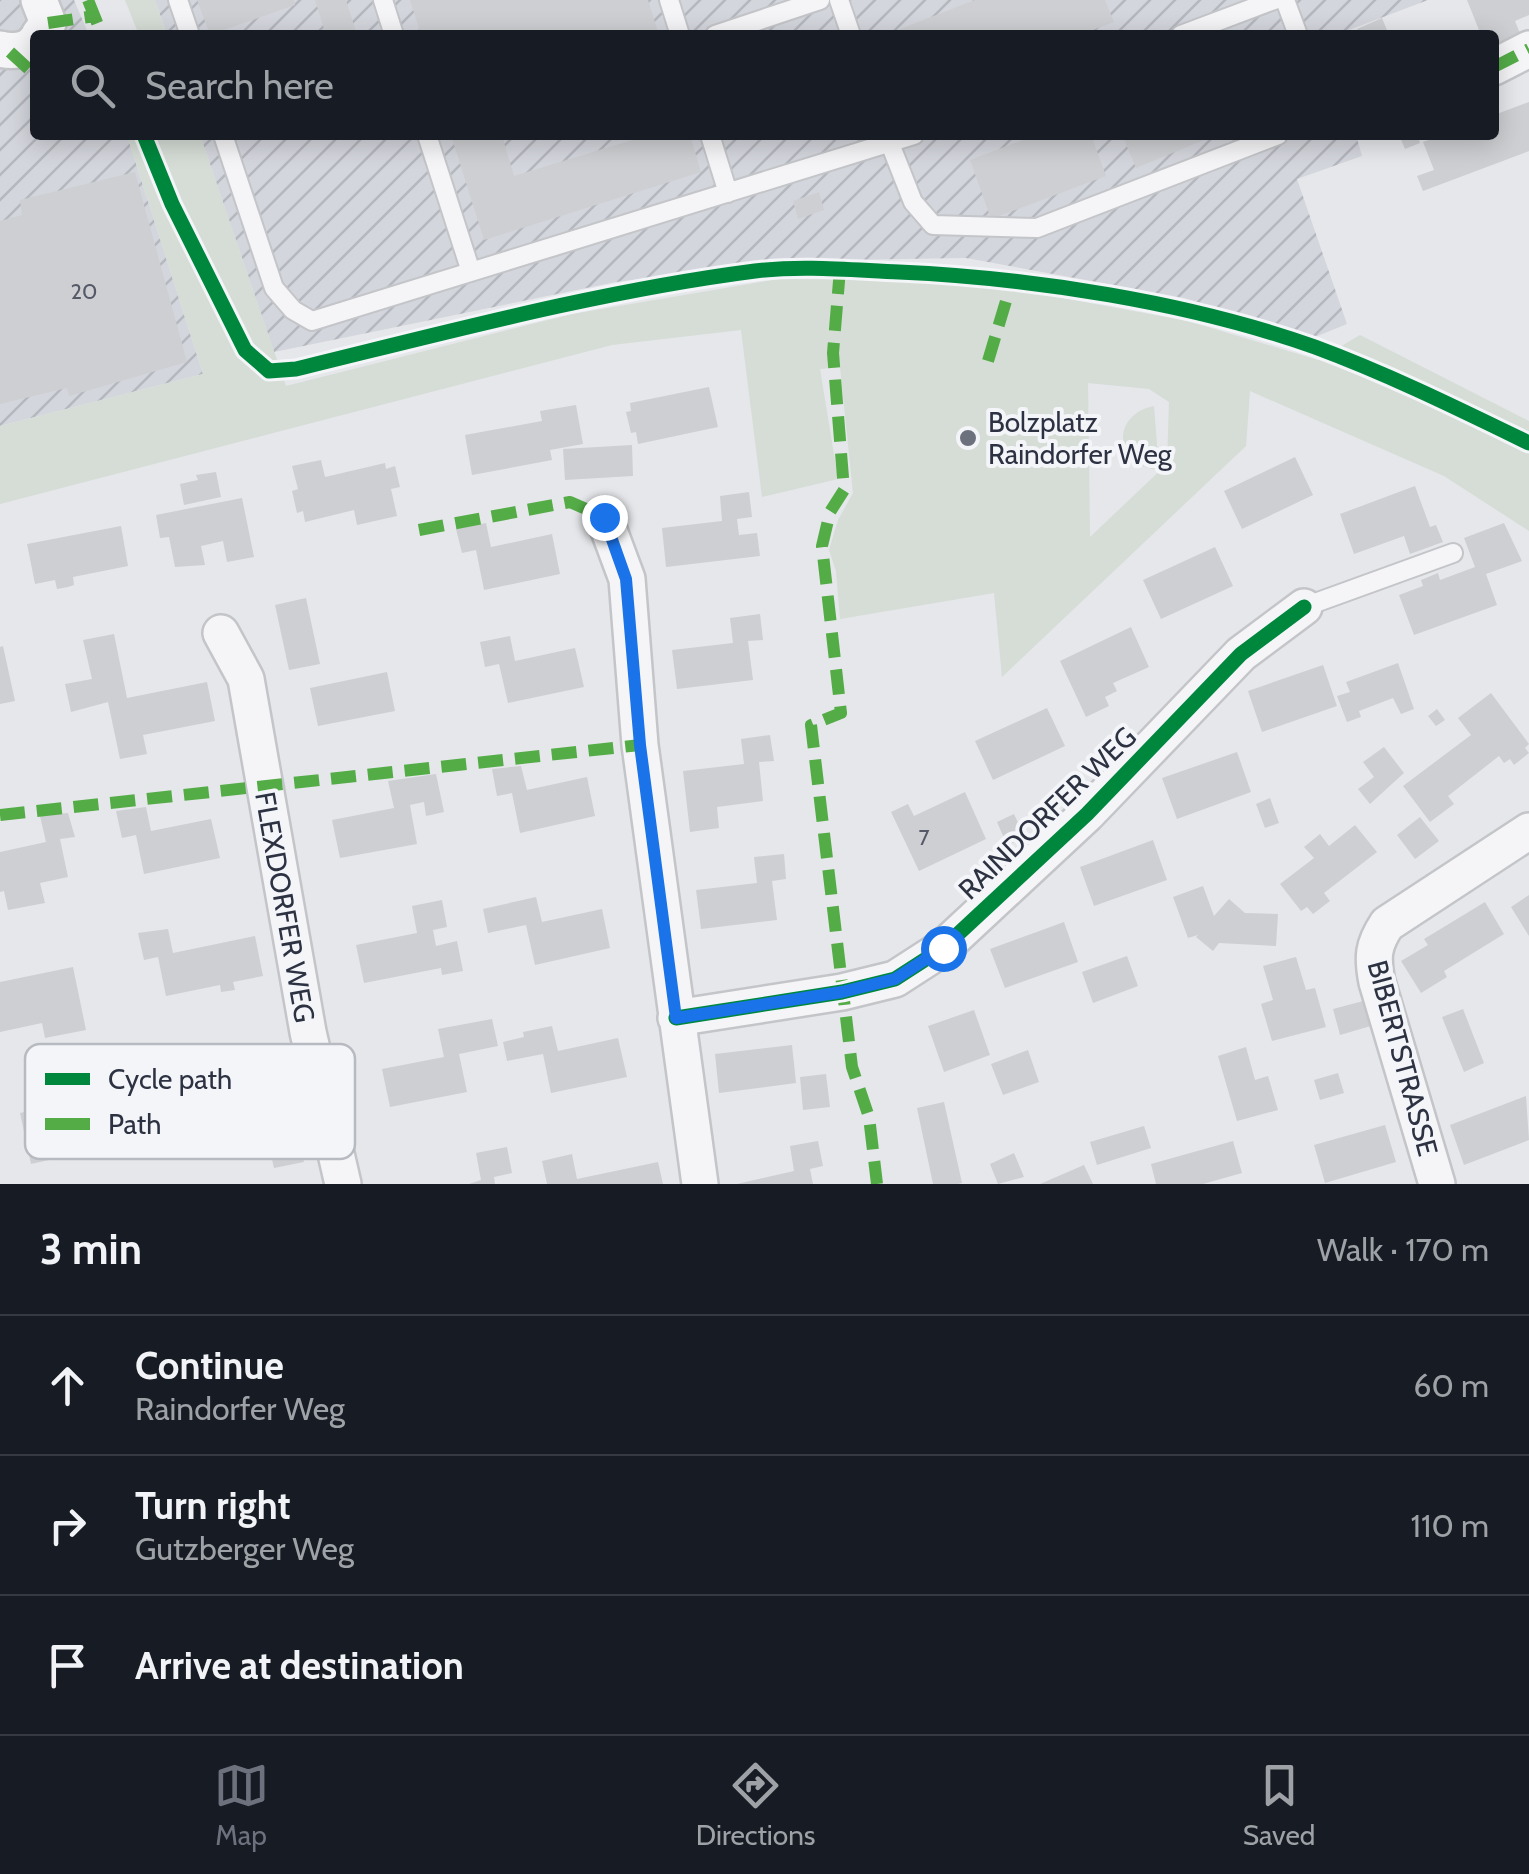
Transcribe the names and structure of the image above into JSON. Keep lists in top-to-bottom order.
{
  "streets": {
    "street": ["RAINDORFER WEG", "FLEXDORFER WEG", "BIBERTSTRASSE"]
  },
  "places": ["Bolzplatz Raindorfer Weg"],
  "house_numbers": ["20", "7"],
  "legend": ["Cycle path", "Path"],
  "page": {
    "search": "Search here",
    "heading": ["3 min", "Walk · 170 m"],
    "list": [
      ["Continue", "Raindorfer Weg", "60 m"],
      ["Turn right", "Gutzberger Weg", "110 m"],
      "Arrive at destination"
    ],
    "nav": ["Map", "Directions", "Saved"]
  }
}
